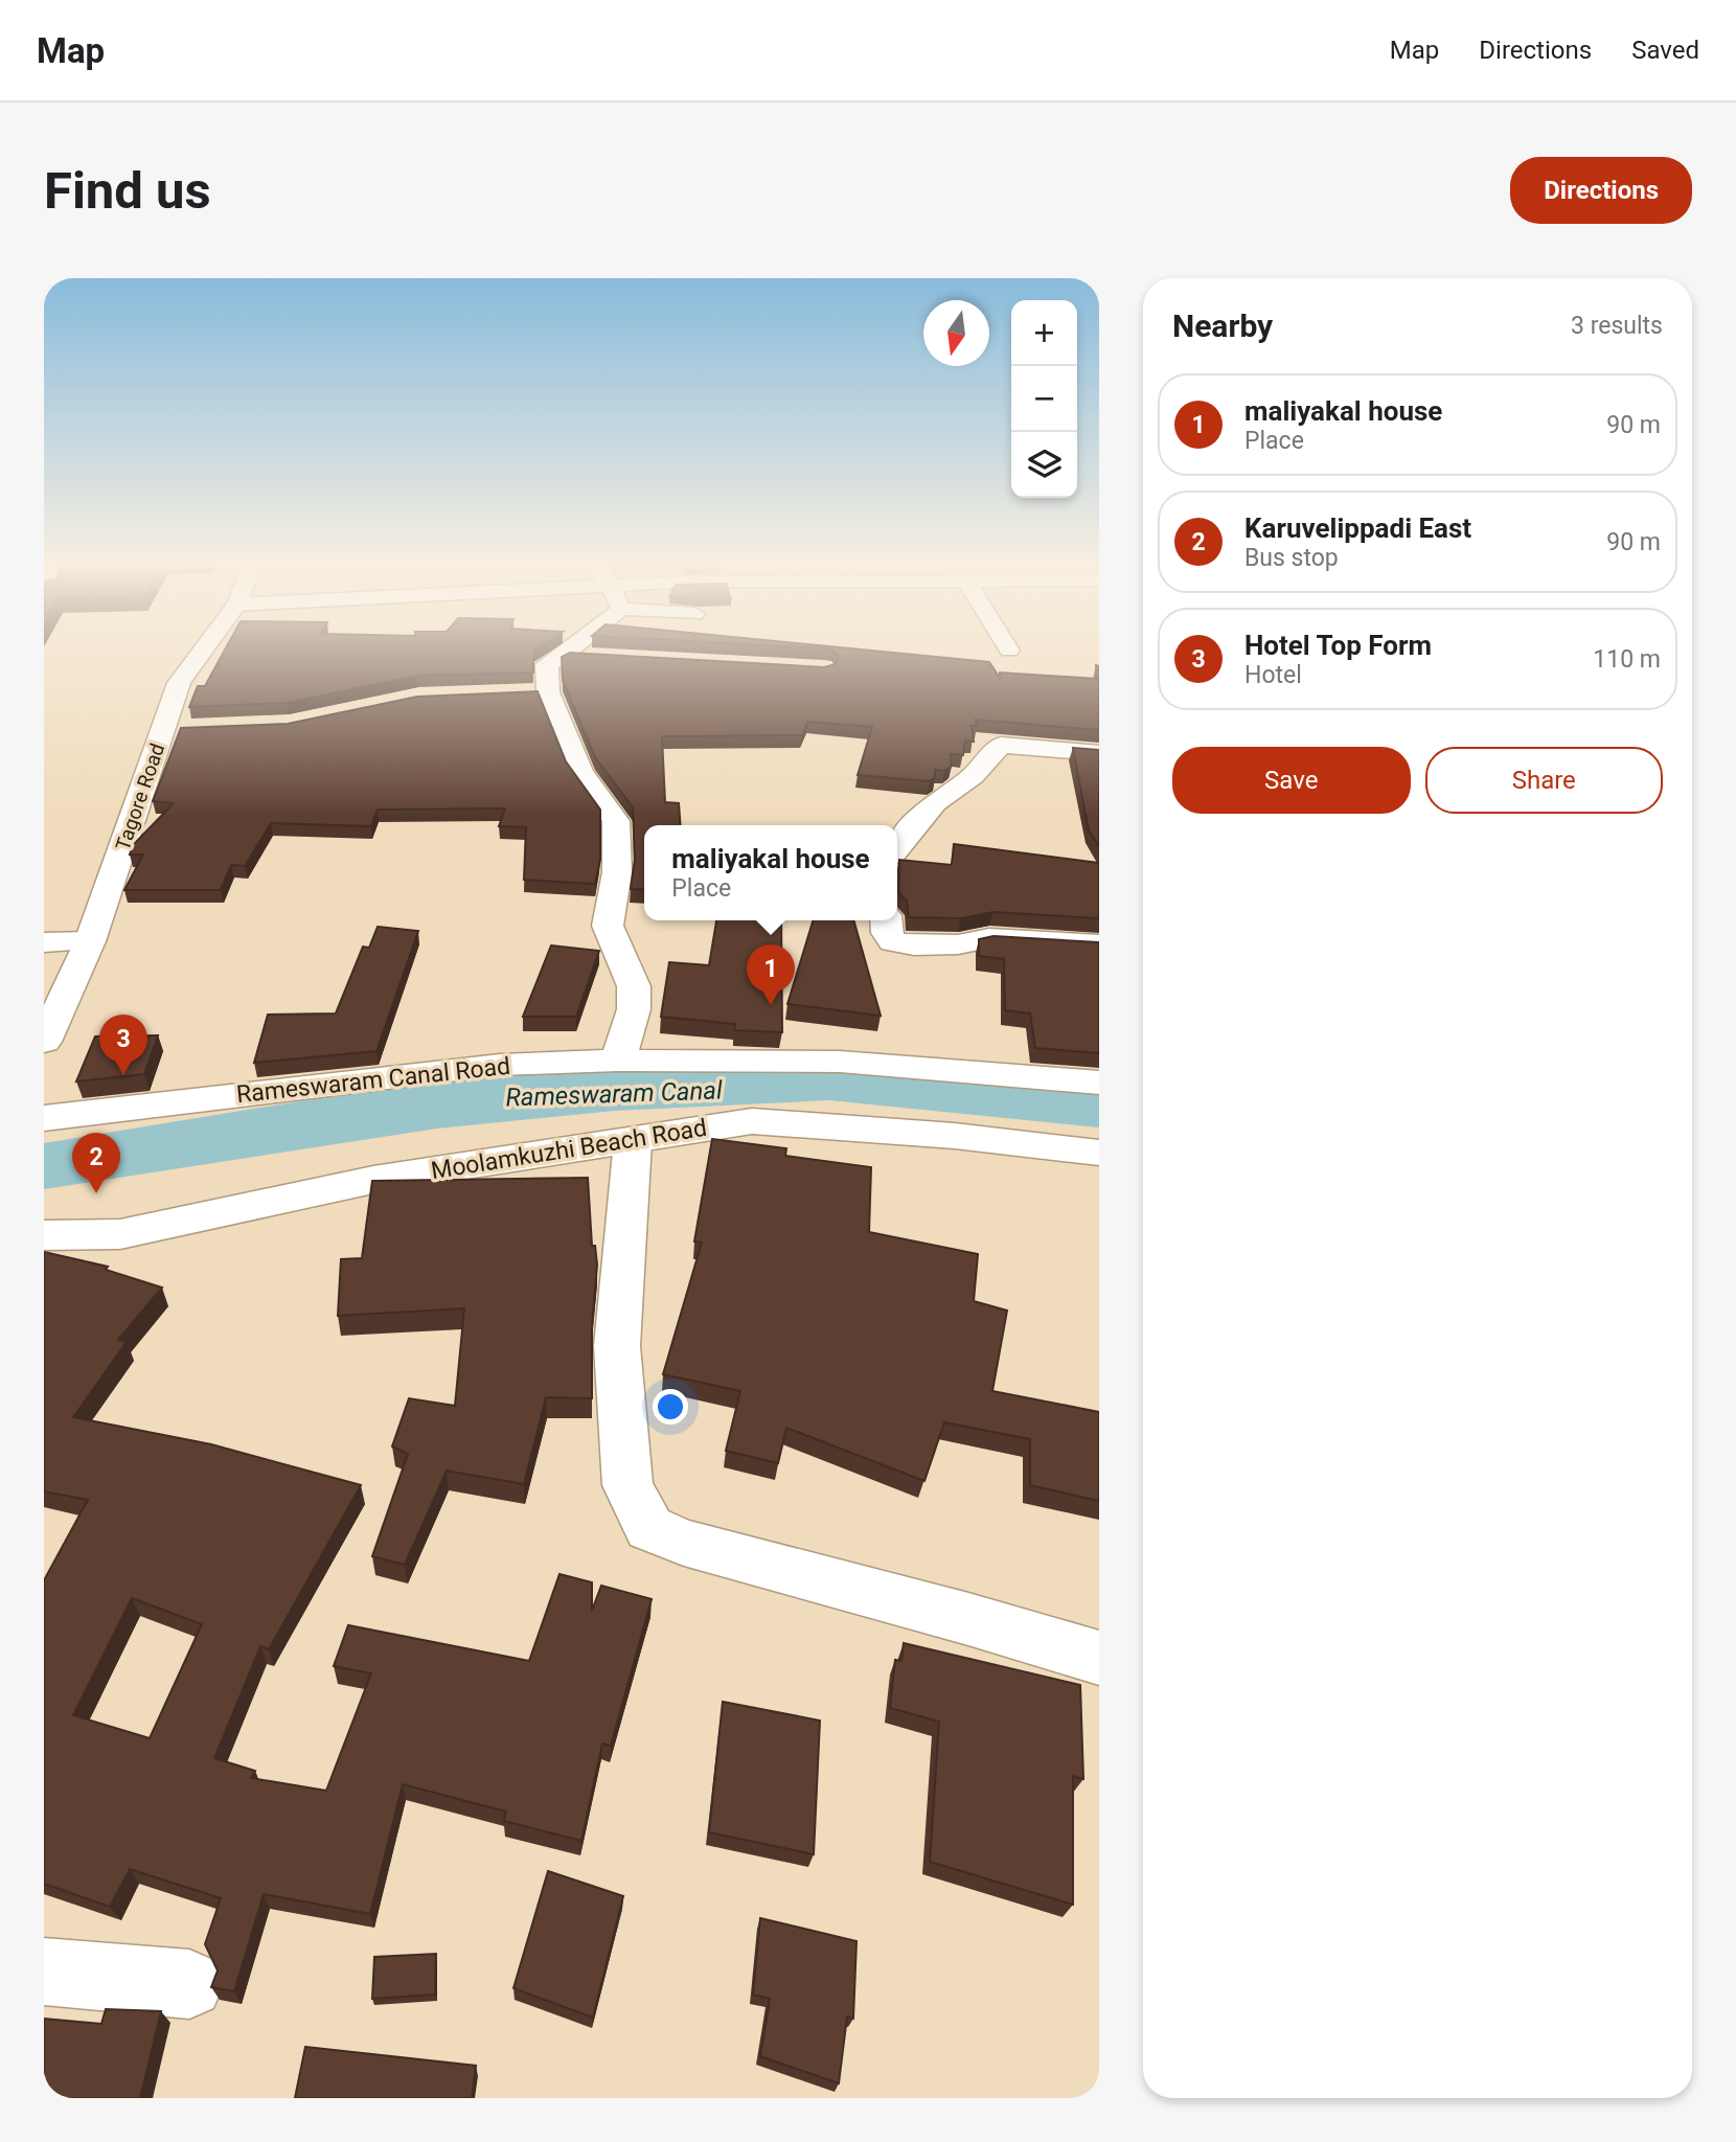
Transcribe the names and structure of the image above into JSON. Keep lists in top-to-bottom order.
{
  "streets": {
    "street": ["Tagore Road", "Rameswaram Canal Road", "Moolamkuzhi Beach Road"]
  },
  "water": ["Rameswaram Canal"],
  "north": "bottom",
  "page": {
    "header": "Map",
    "nav": ["Map", "Directions", "Saved"],
    "buttons": [
      "Directions",
      ["Save", "Share"]
    ],
    "title": "Find us",
    "heading": ["Nearby", "3 results"],
    "map_buttons": ["+", "−"],
    "list": [
      {
        "mark": "1",
        "name": "maliyakal house",
        "note": "Place",
        "value": "90 m"
      },
      {
        "mark": "2",
        "name": "Karuvelippadi East",
        "note": "Bus stop",
        "value": "90 m"
      },
      {
        "mark": "3",
        "name": "Hotel Top Form",
        "note": "Hotel",
        "value": "110 m"
      }
    ],
    "popup": ["maliyakal house", "Place"],
    "pins": ["1", "3", "2"]
  }
}
